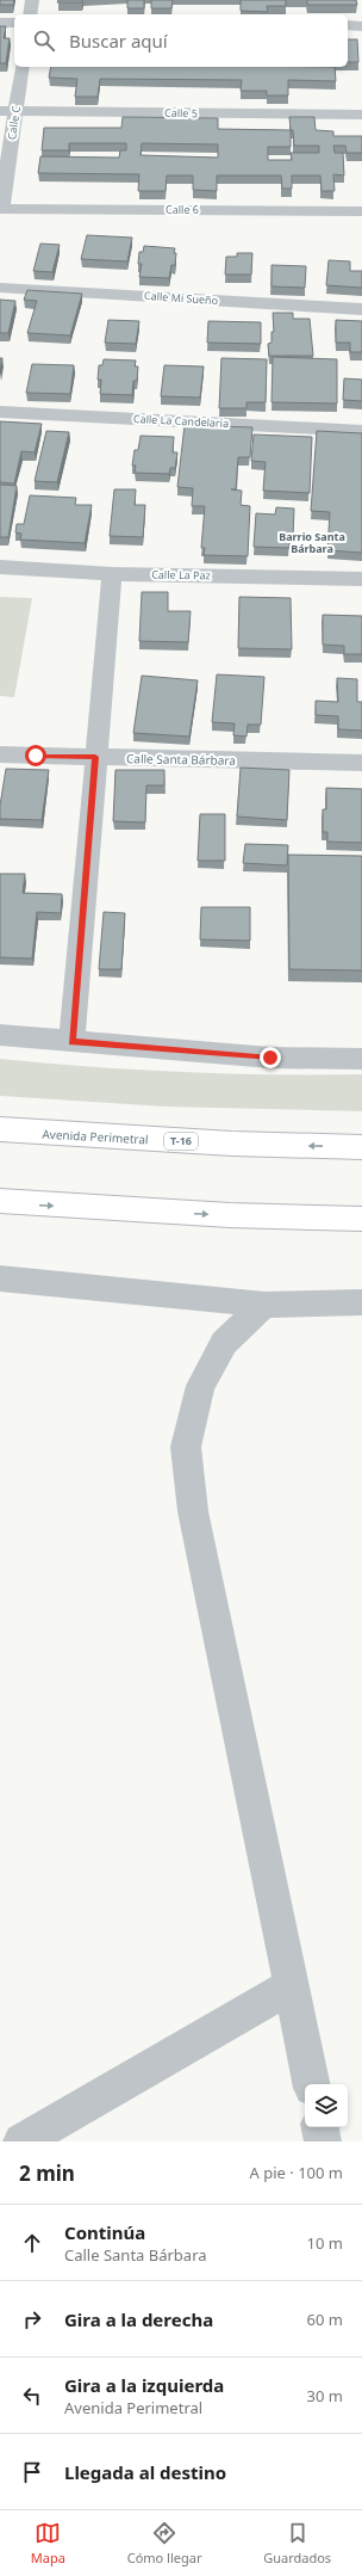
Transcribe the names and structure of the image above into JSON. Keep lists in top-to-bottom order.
{
  "streets": {
    "highway": ["Avenida Perimetral", "T-16"],
    "street": [
      "Calle 5",
      "Calle C",
      "Calle 6",
      "Calle Mi Sueño",
      "Calle La Candelaria",
      "Calle La Paz",
      "Calle Santa Bárbara"
    ]
  },
  "crossings": [
    ["Calle 5", "Calle C"],
    ["Calle C", "Calle 6"]
  ],
  "districts": ["Barrio Santa Bárbara"],
  "page": {
    "search": "Buscar aquí",
    "heading": ["2 min", "A pie · 100 m"],
    "list": [
      ["Continúa", "Calle Santa Bárbara", "10 m"],
      ["Gira a la derecha", "60 m"],
      ["Gira a la izquierda", "Avenida Perimetral", "30 m"],
      "Llegada al destino"
    ],
    "nav": ["Mapa", "Cómo llegar", "Guardados"]
  }
}
